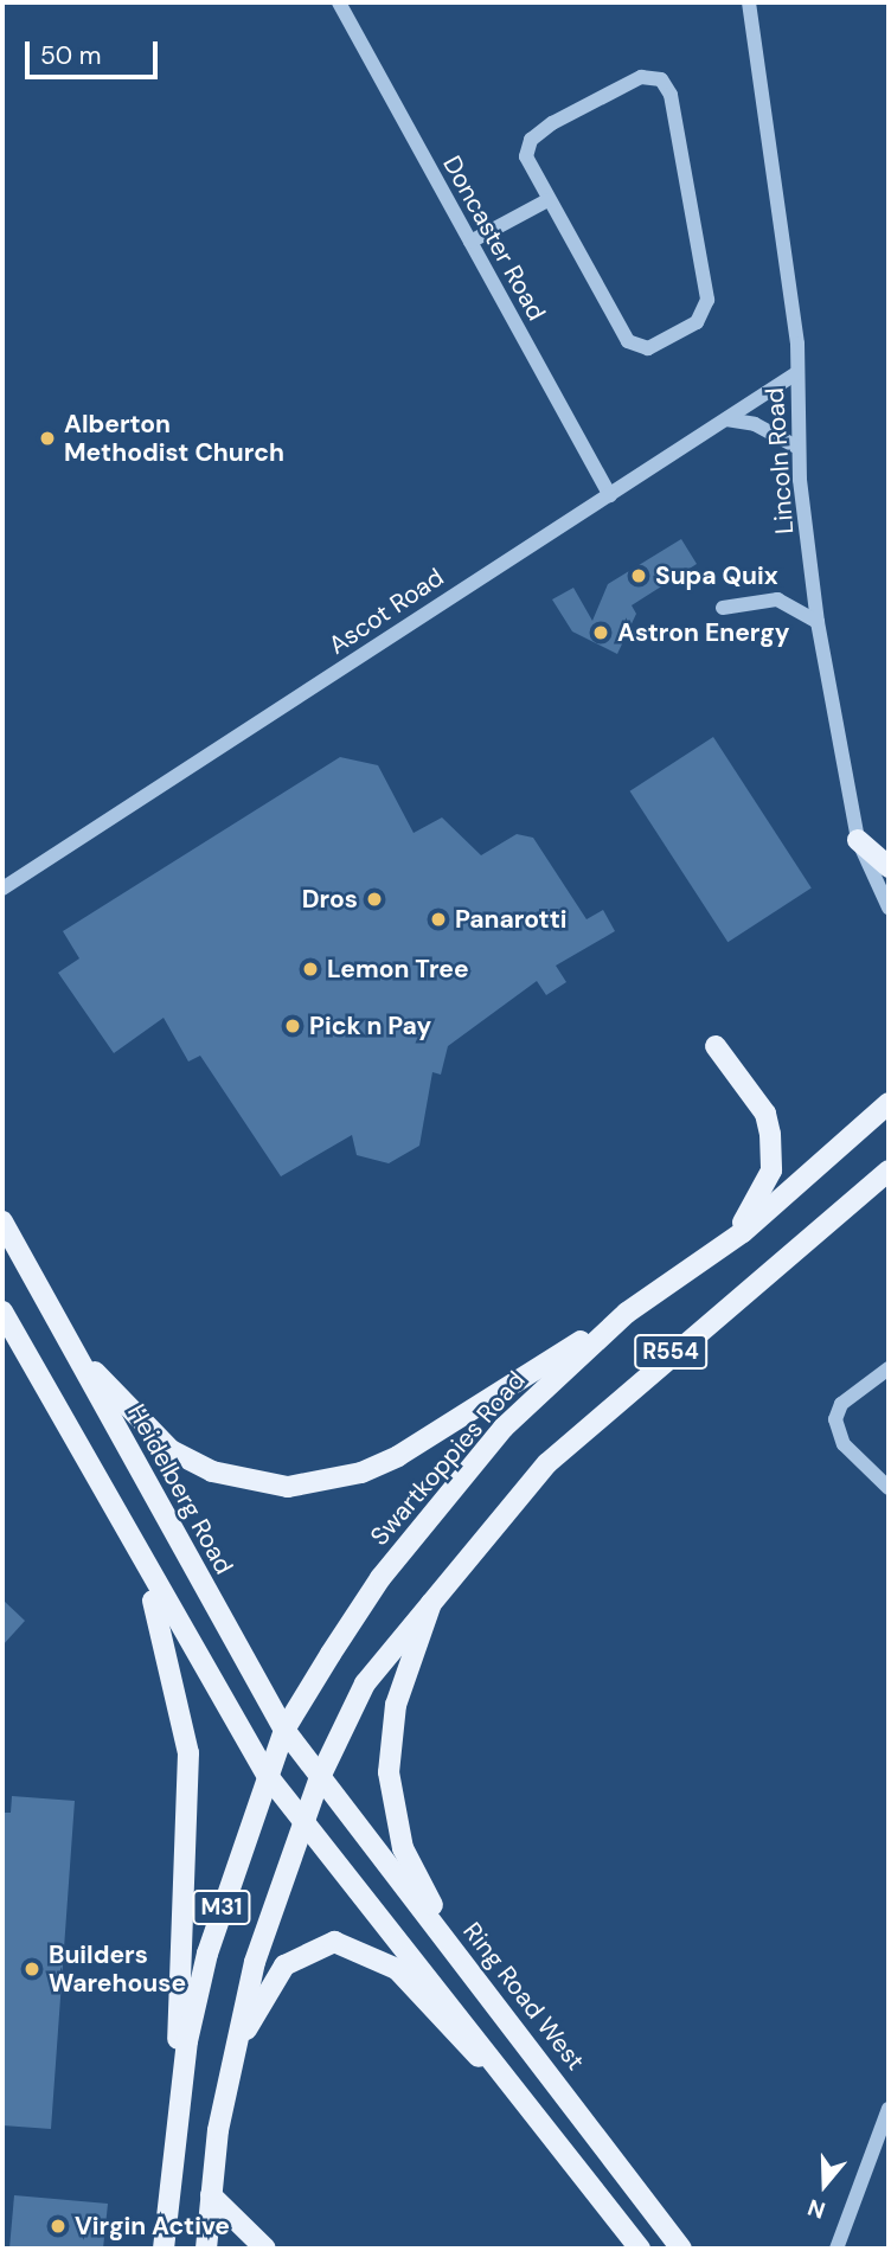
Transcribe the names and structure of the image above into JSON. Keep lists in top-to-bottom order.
{
  "streets": {
    "main road": [
      "R554",
      "Swartkoppies Road",
      "Heidelberg Road",
      "M31",
      "Ring Road West"
    ],
    "street": ["Doncaster Road", "Lincoln Road", "Ascot Road"]
  },
  "crossings": [
    ["Doncaster Road", "Ascot Road"],
    ["Lincoln Road", "Ascot Road"],
    ["R554", "Heidelberg Road"],
    ["R554", "M31"],
    ["R554", "Ring Road West"],
    ["Swartkoppies Road", "Heidelberg Road"],
    ["Swartkoppies Road", "M31"],
    ["Heidelberg Road", "Ring Road West"]
  ],
  "places": [
    "Alberton Methodist Church",
    "Supa Quix",
    "Astron Energy",
    "Dros",
    "Panarotti",
    "Lemon Tree",
    "Pick n Pay",
    "Builders Warehouse",
    "Virgin Active"
  ],
  "scale_bar": "50 m",
  "north": "bottom"
}
